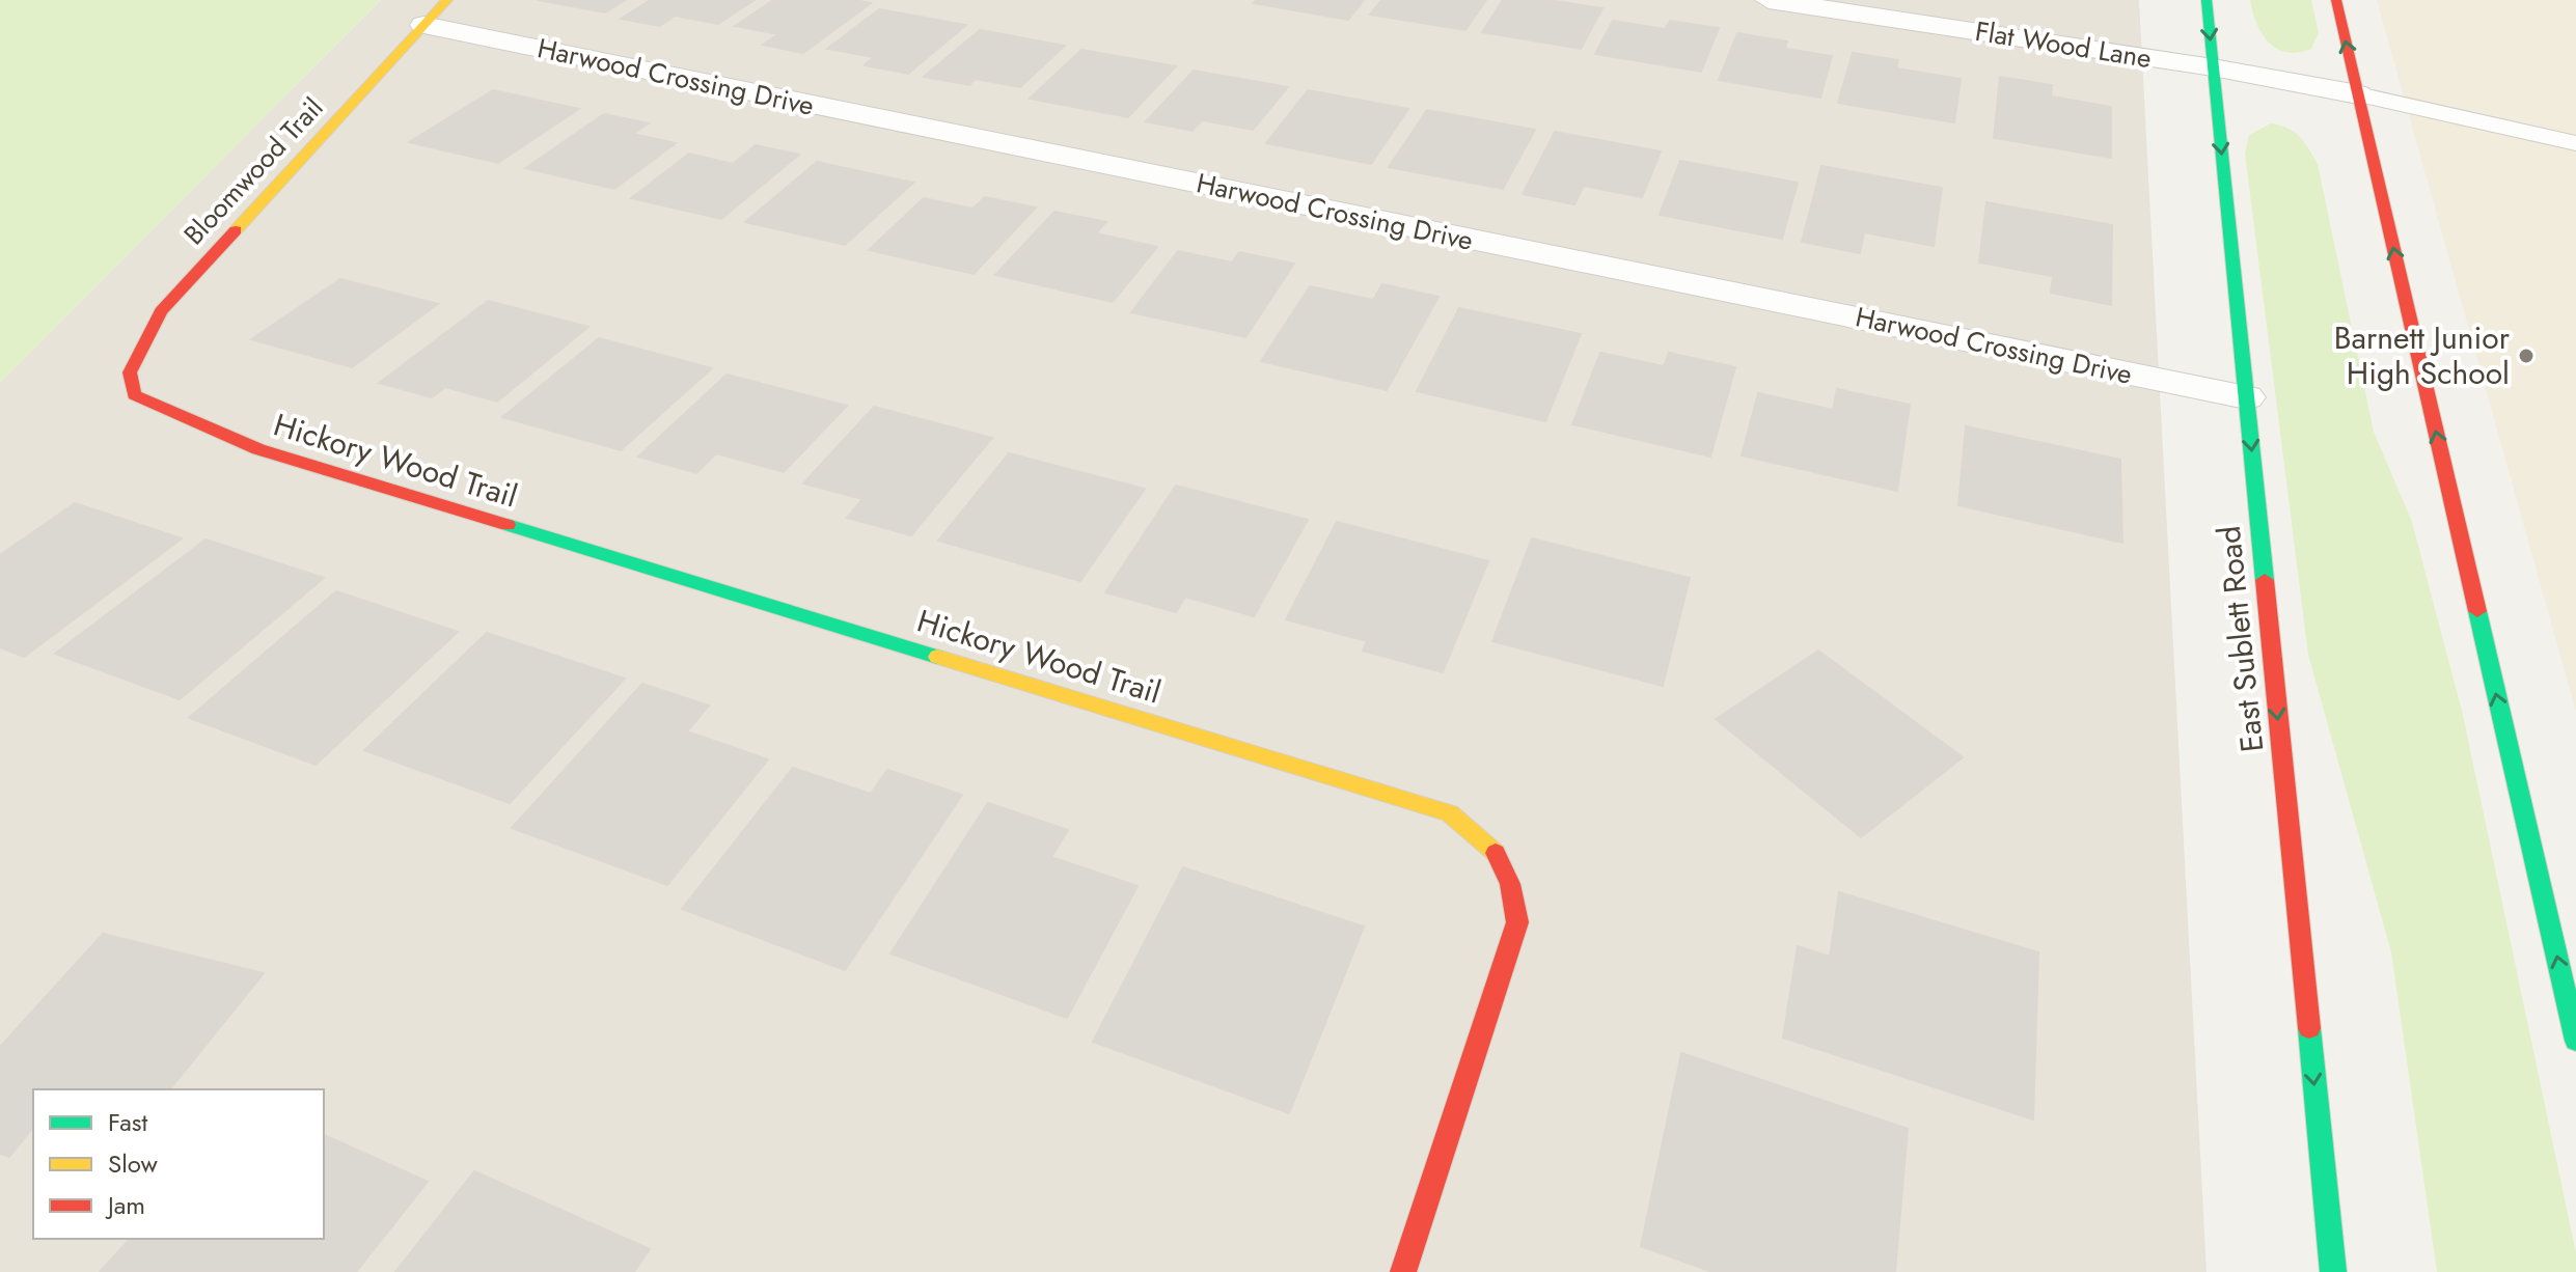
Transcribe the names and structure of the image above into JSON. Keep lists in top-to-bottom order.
{
  "streets": {
    "main road": ["Bloomwood Trail", "Hickory Wood Trail", "East Sublett Road"],
    "street": ["Flat Wood Lane", "Harwood Crossing Drive"]
  },
  "crossings": [
    ["Flat Wood Lane", "East Sublett Road"],
    ["Harwood Crossing Drive", "Bloomwood Trail"],
    ["Harwood Crossing Drive", "East Sublett Road"],
    ["Bloomwood Trail", "Hickory Wood Trail"]
  ],
  "one_way": ["East Sublett Road"],
  "places": ["Barnett Junior High School"],
  "legend": ["Fast", "Slow", "Jam"]
}
